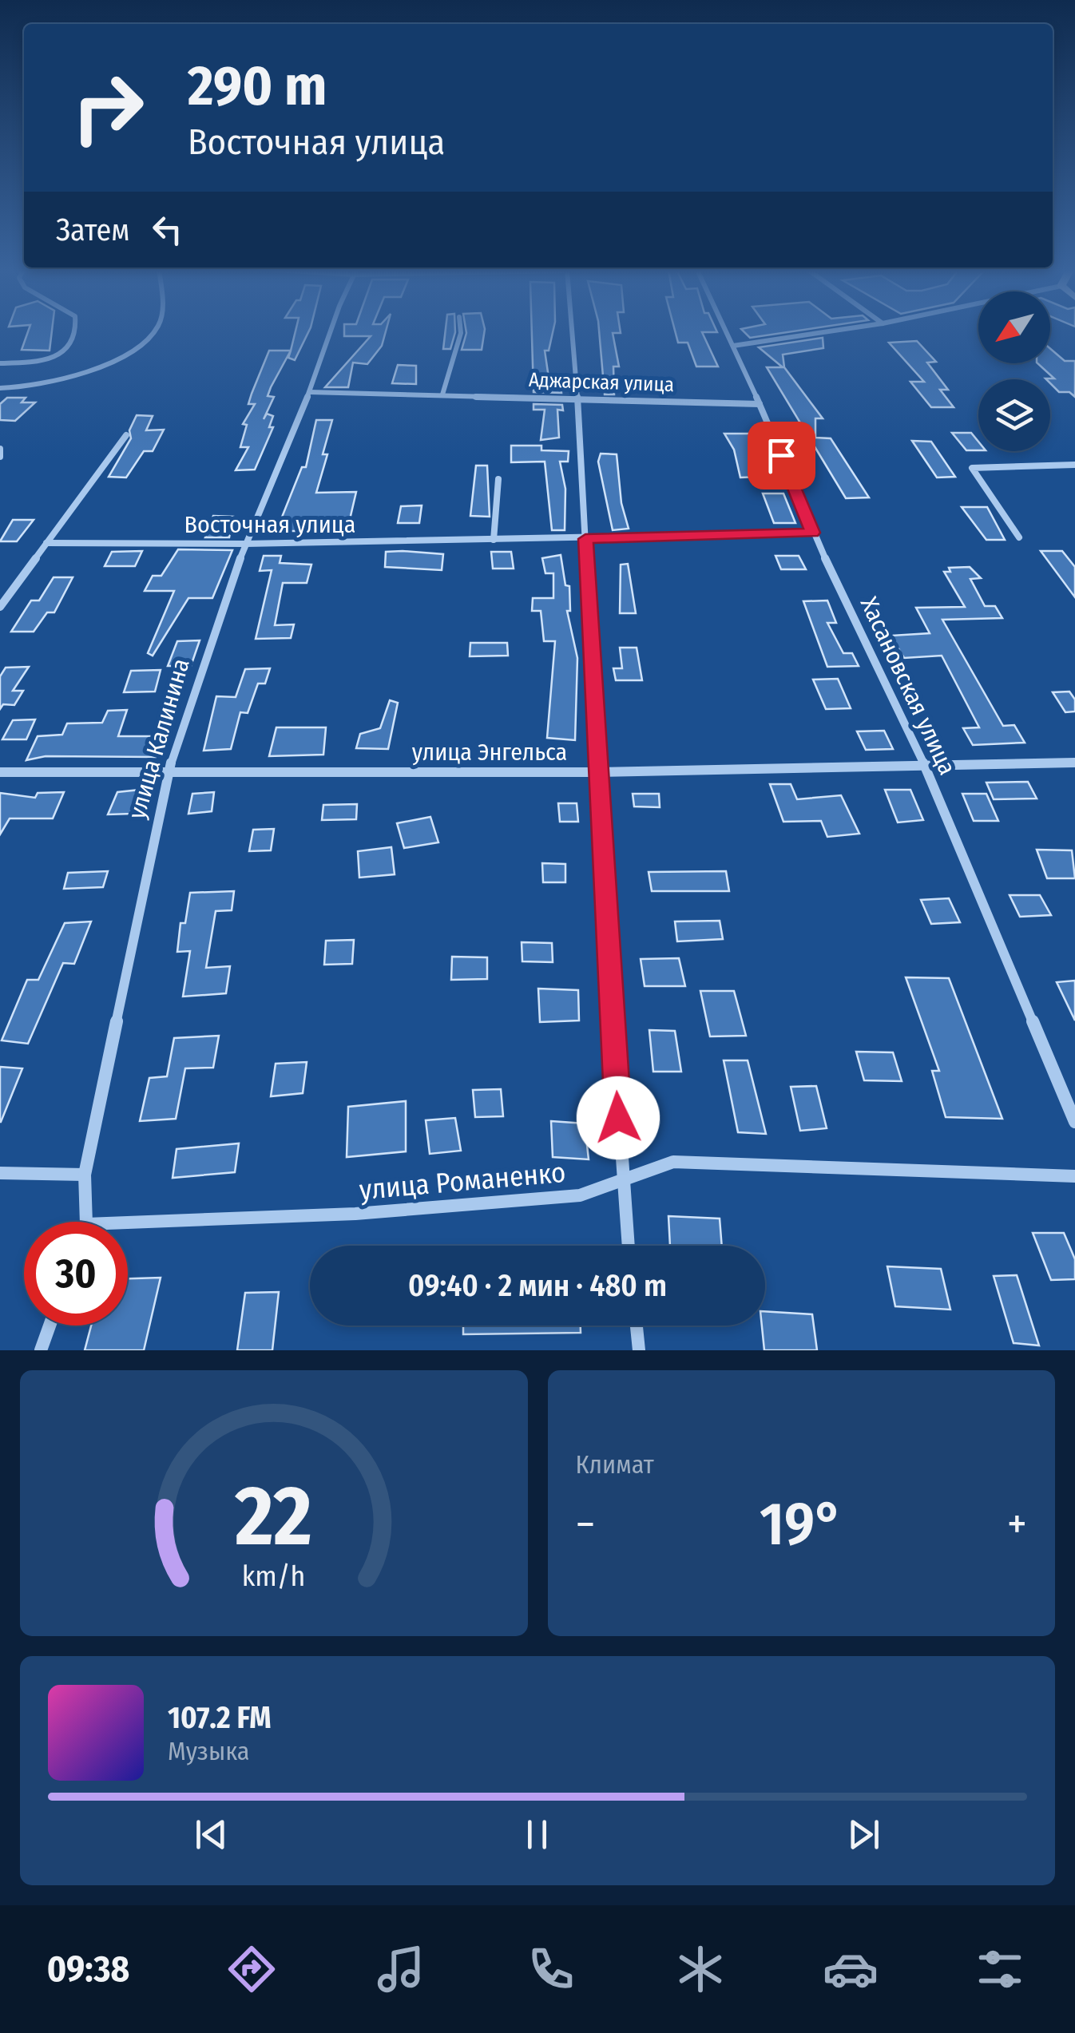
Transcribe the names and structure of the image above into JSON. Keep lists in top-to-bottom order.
{
  "streets": {
    "street": [
      "Аджарская улица",
      "Восточная улица",
      "Хасановская улица",
      "улица Калинина",
      "улица Энгельса",
      "улица Романенко"
    ]
  },
  "crossings": [
    ["Аджарская улица", "Хасановская улица"],
    ["Аджарская улица", "улица Калинина"],
    ["Восточная улица", "Хасановская улица"],
    ["Восточная улица", "улица Калинина"],
    ["Хасановская улица", "улица Энгельса"],
    ["улица Калинина", "улица Энгельса"]
  ],
  "north": "bottom left",
  "page": {
    "turn": ["290 m", "Восточная улица"],
    "then": "Затем",
    "limit": "30",
    "trip": "09:40 · 2 мин · 480 m",
    "tile": "Климат",
    "heat": ["−", "19°", "+"],
    "song": ["107.2 FM", "Музыка"],
    "tabs": "09:38",
    "gauge": ["22", "km/h"]
  }
}
